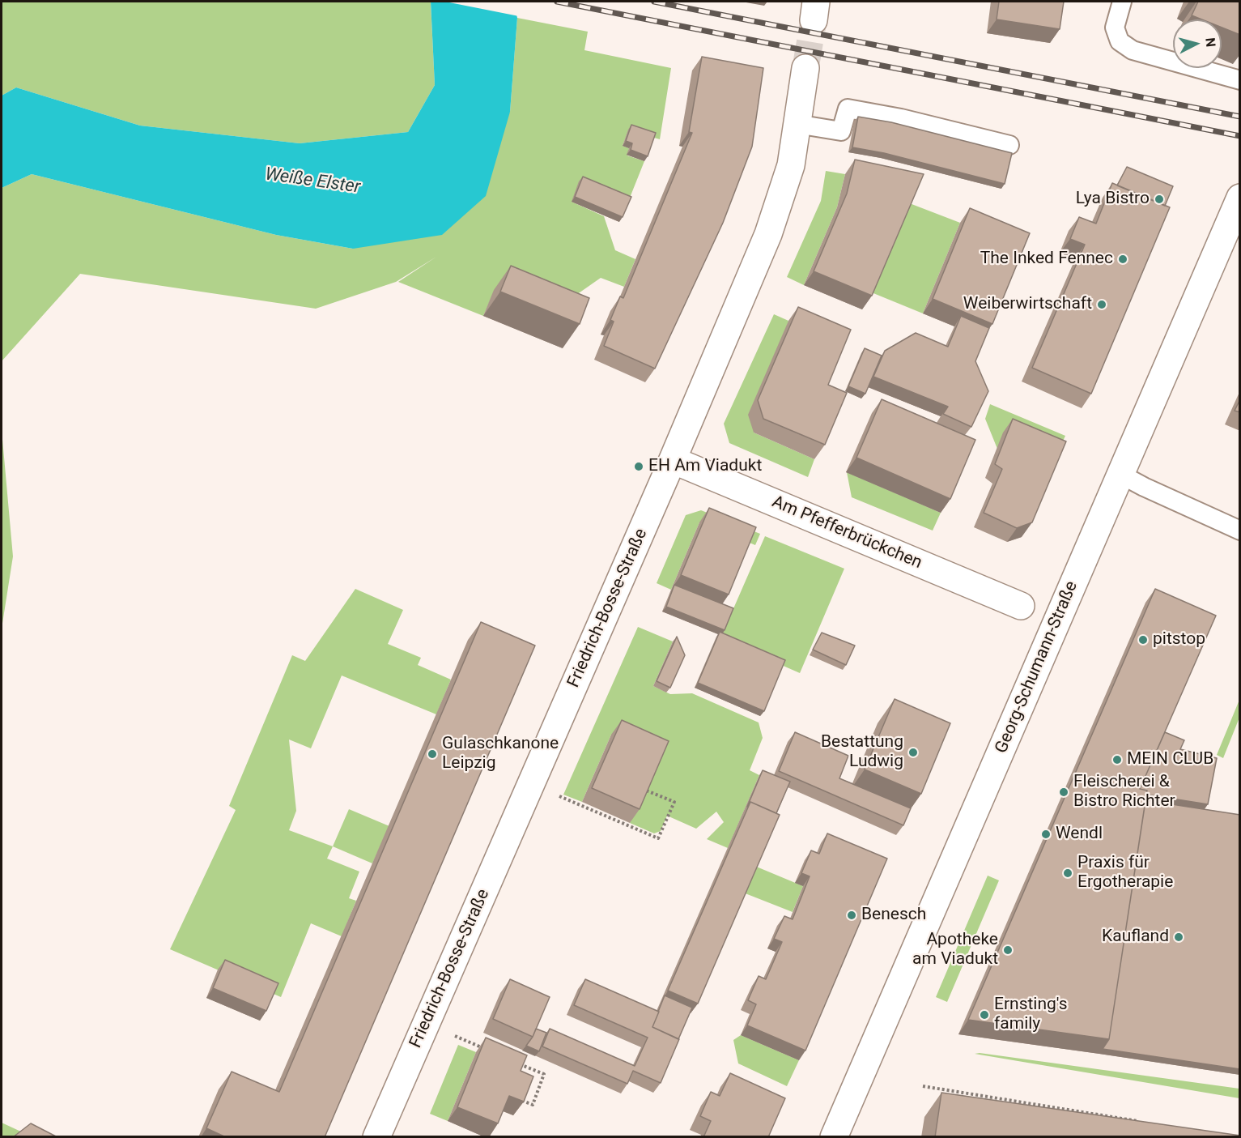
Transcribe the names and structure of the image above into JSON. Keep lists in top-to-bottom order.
{
  "streets": {
    "street": ["Am Pfefferbrückchen", "Friedrich-Bosse-Straße", "Georg-Schumann-Straße"]
  },
  "crossings": [
    ["Am Pfefferbrückchen", "Friedrich-Bosse-Straße"]
  ],
  "water": ["Weiße Elster"],
  "places": [
    "Lya Bistro",
    "The Inked Fennec",
    "Weiberwirtschaft",
    "EH Am Viadukt",
    "pitstop",
    "Bestattung Ludwig",
    "Gulaschkanone Leipzig",
    "MEIN CLUB",
    "Fleischerei & Bistro Richter",
    "Wendl",
    "Praxis für Ergotherapie",
    "Benesch",
    "Kaufland",
    "Apotheke am Viadukt",
    "Ernsting's family"
  ],
  "north": "right"
}
